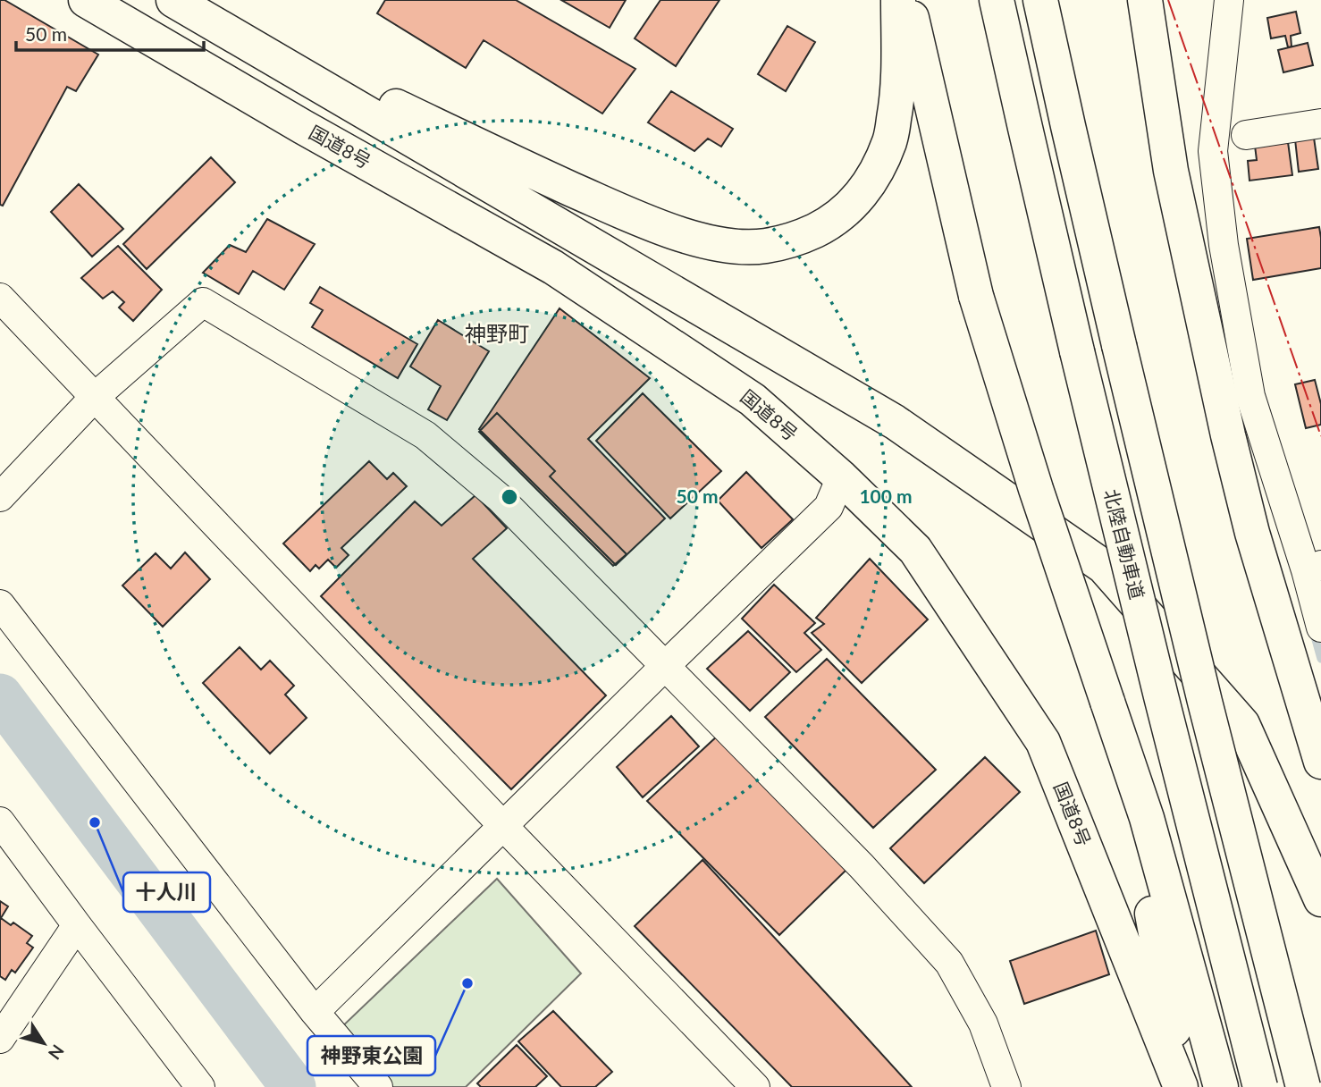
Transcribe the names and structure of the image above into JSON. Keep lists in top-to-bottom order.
{
  "streets": {
    "highway": ["国道8号", "北陸自動車道"]
  },
  "districts": ["神野町"],
  "places": ["十人川", "神野東公園"],
  "scale_bar": "50 m",
  "north": "bottom right",
  "rings": ["50 m", "100 m"]
}
